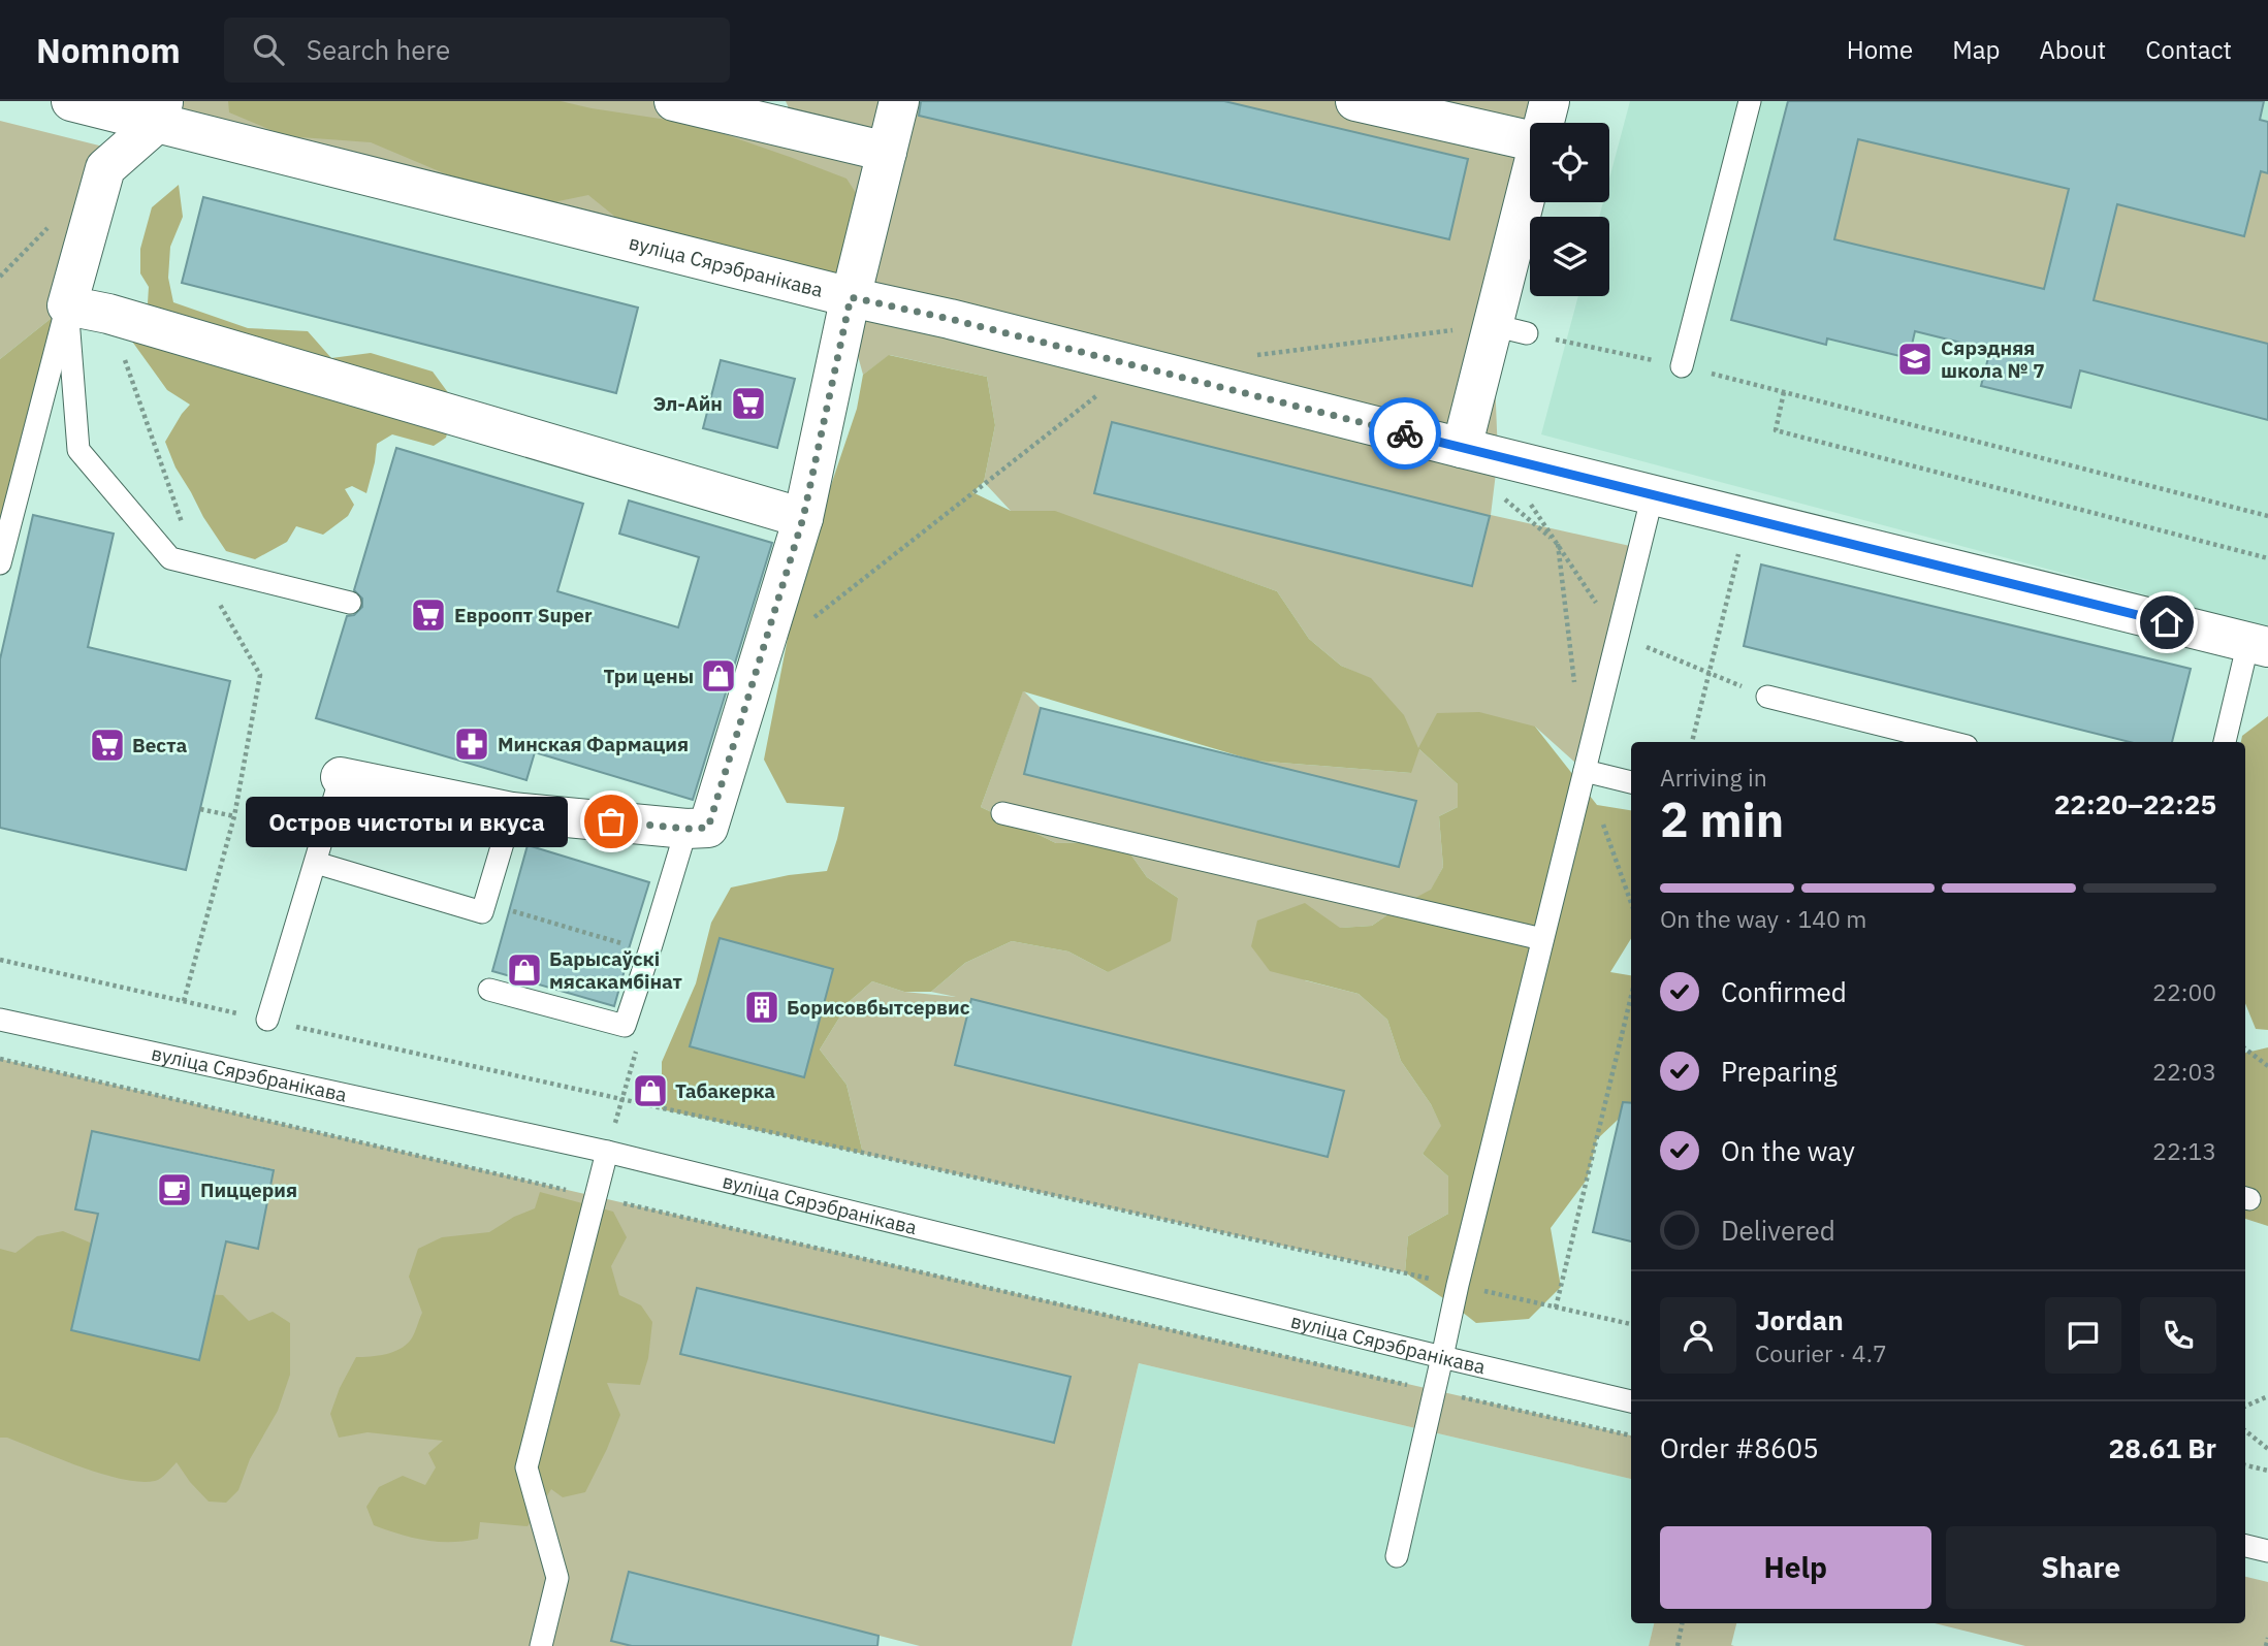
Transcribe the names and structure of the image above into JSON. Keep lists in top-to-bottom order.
{
  "streets": {
    "street": ["вуліца Сярэбранікава"]
  },
  "places": {
    "school or university": ["Сярэдняя школа № 7"],
    "supermarket": ["Эл-Айн", "Евроопт Super", "Веста"],
    "shop": ["Три цены", "Барысаўскі мясакамбінат", "Табакерка"],
    "pharmacy": ["Минская Фармация"],
    "other": ["Остров чистоты и вкуса"],
    "building": ["Борисовбытсервис"],
    "cafe": ["Пиццерия"]
  },
  "page": {
    "header": "Nomnom",
    "search": "Search here",
    "nav": [
      "Home",
      "Map",
      "About",
      "Contact"
    ],
    "heading": ["2 min", "Arriving in", "22:20–22:25"],
    "panel": [
      "Jordan",
      "Courier · 4.7",
      "Order #8605",
      "28.61 Br"
    ],
    "bubble": "Остров чистоты и вкуса",
    "bar": "On the way · 140 m",
    "list": [
      ["Confirmed", "22:00"],
      ["Preparing", "22:03"],
      ["On the way", "22:13"],
      "Delivered"
    ],
    "buttons": ["Help", "Share"]
  }
}
